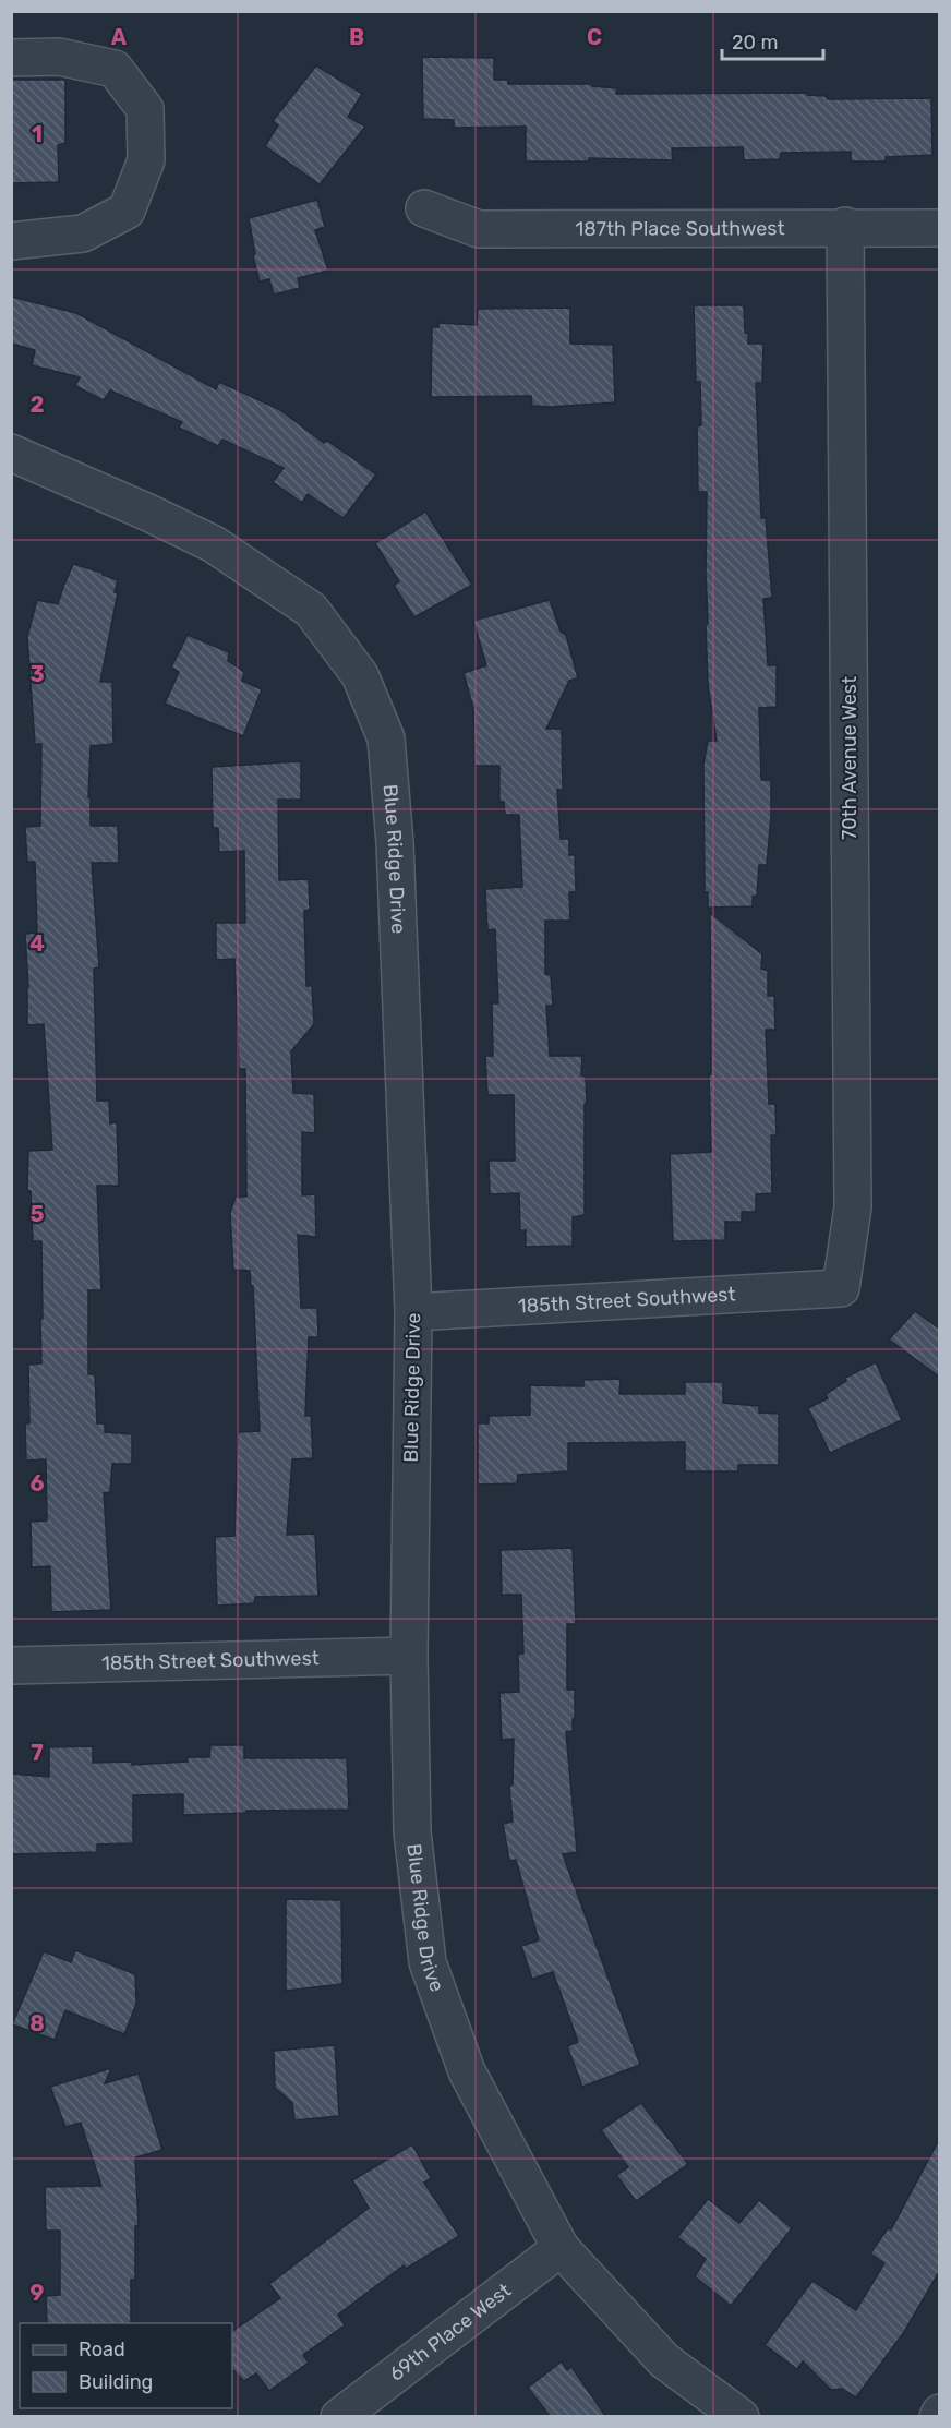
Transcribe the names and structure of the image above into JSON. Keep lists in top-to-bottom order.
{
  "streets": {
    "street": [
      "187th Place Southwest",
      "70th Avenue West",
      "Blue Ridge Drive",
      "185th Street Southwest",
      "69th Place West"
    ]
  },
  "crossings": [
    ["187th Place Southwest", "70th Avenue West"],
    ["70th Avenue West", "185th Street Southwest"],
    ["Blue Ridge Drive", "185th Street Southwest"],
    ["Blue Ridge Drive", "69th Place West"]
  ],
  "legend": ["Road", "Building"],
  "scale_bar": "20 m",
  "grid": {
    "columns": ["A", "B", "C"],
    "rows": [
      "1",
      "2",
      "3",
      "4",
      "5",
      "6",
      "7",
      "8",
      "9"
    ]
  }
}
